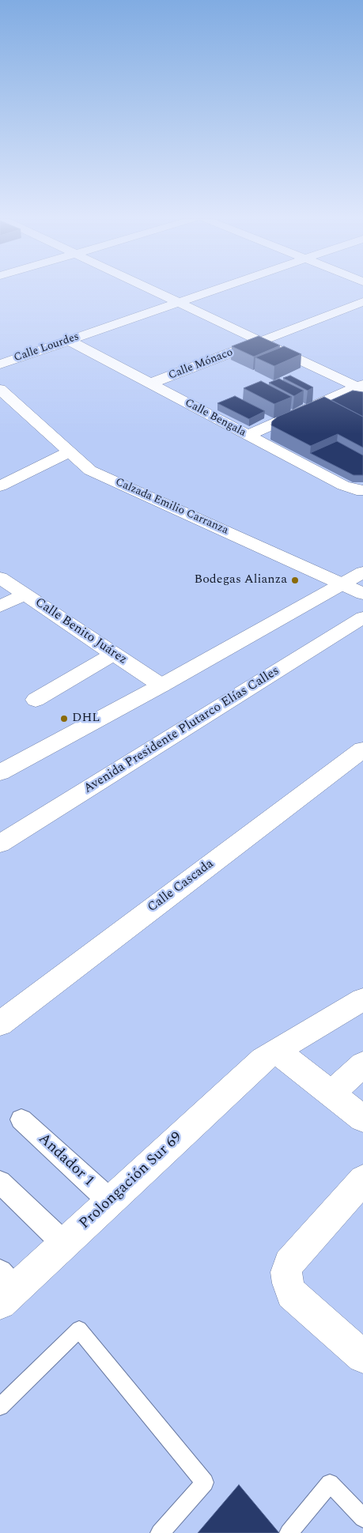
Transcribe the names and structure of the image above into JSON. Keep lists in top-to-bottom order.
{
  "streets": {
    "street": [
      "Calle Lourdes",
      "Calle Mónaco",
      "Calle Bengala",
      "Calzada Emilio Carranza",
      "Calle Benito Juárez",
      "Avenida Presidente Plutarco Elías Calles",
      "Calle Cascada",
      "Andador 1",
      "Prolongación Sur 69"
    ]
  },
  "crossings": [
    ["Calle Lourdes", "Calle Bengala"],
    ["Calle Mónaco", "Calle Bengala"],
    ["Andador 1", "Prolongación Sur 69"]
  ],
  "places": ["Bodegas Alianza", "DHL"]
}
